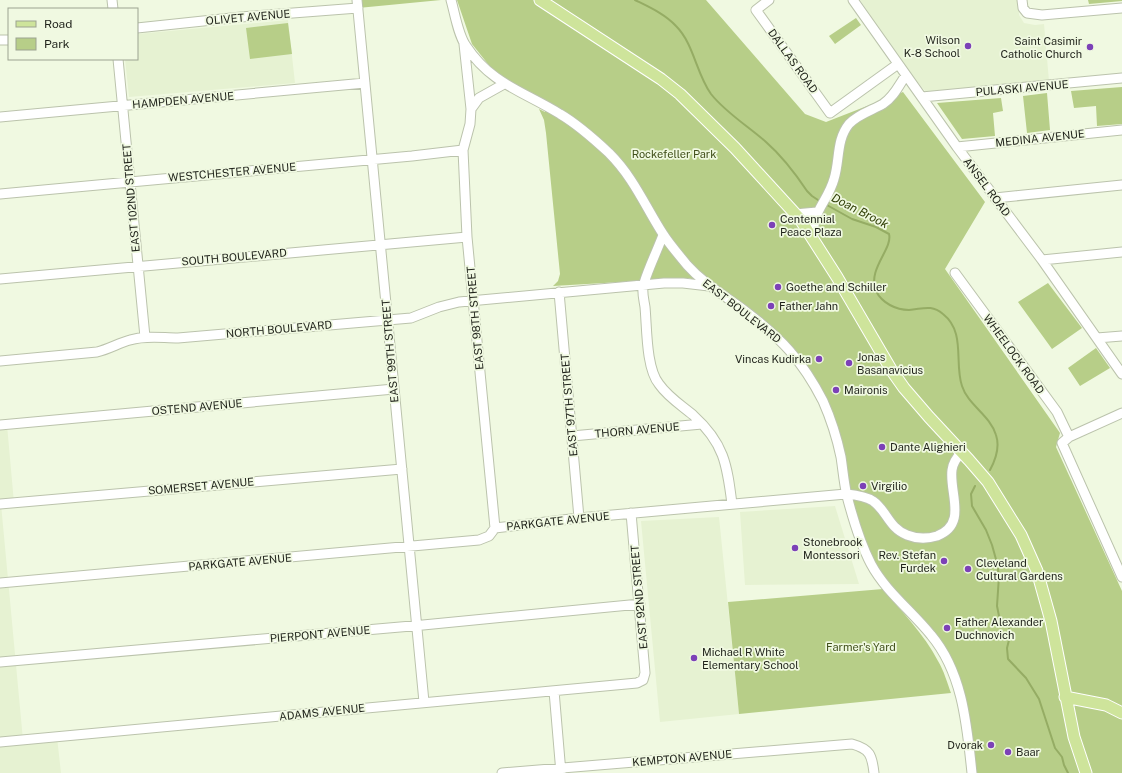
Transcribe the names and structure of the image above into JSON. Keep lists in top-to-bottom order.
{
  "streets": {
    "street": [
      "OLIVET AVENUE",
      "DALLAS ROAD",
      "PULASKI AVENUE",
      "HAMPDEN AVENUE",
      "MEDINA AVENUE",
      "WESTCHESTER AVENUE",
      "ANSEL ROAD",
      "EAST 102ND STREET",
      "SOUTH BOULEVARD",
      "EAST BOULEVARD",
      "EAST 98TH STREET",
      "NORTH BOULEVARD",
      "EAST 99TH STREET",
      "WHEELOCK ROAD",
      "EAST 97TH STREET",
      "OSTEND AVENUE",
      "THORN AVENUE",
      "SOMERSET AVENUE",
      "PARKGATE AVENUE",
      "EAST 92ND STREET",
      "PIERPONT AVENUE",
      "ADAMS AVENUE",
      "KEMPTON AVENUE"
    ]
  },
  "crossings": [
    ["OLIVET AVENUE", "EAST 99TH STREET"],
    ["DALLAS ROAD", "ANSEL ROAD"],
    ["PULASKI AVENUE", "ANSEL ROAD"],
    ["HAMPDEN AVENUE", "EAST 102ND STREET"],
    ["HAMPDEN AVENUE", "EAST 99TH STREET"],
    ["MEDINA AVENUE", "ANSEL ROAD"],
    ["WESTCHESTER AVENUE", "EAST 102ND STREET"],
    ["WESTCHESTER AVENUE", "EAST 98TH STREET"],
    ["WESTCHESTER AVENUE", "EAST 99TH STREET"],
    ["EAST 102ND STREET", "SOUTH BOULEVARD"],
    ["EAST 102ND STREET", "NORTH BOULEVARD"],
    ["SOUTH BOULEVARD", "EAST 98TH STREET"],
    ["SOUTH BOULEVARD", "EAST 99TH STREET"],
    ["EAST BOULEVARD", "EAST 98TH STREET"],
    ["EAST BOULEVARD", "NORTH BOULEVARD"],
    ["EAST BOULEVARD", "PARKGATE AVENUE"],
    ["EAST 98TH STREET", "NORTH BOULEVARD"],
    ["EAST 98TH STREET", "PARKGATE AVENUE"],
    ["NORTH BOULEVARD", "EAST 99TH STREET"],
    ["NORTH BOULEVARD", "EAST 97TH STREET"],
    ["EAST 99TH STREET", "OSTEND AVENUE"],
    ["EAST 99TH STREET", "SOMERSET AVENUE"],
    ["EAST 99TH STREET", "PARKGATE AVENUE"],
    ["EAST 99TH STREET", "PIERPONT AVENUE"],
    ["EAST 99TH STREET", "ADAMS AVENUE"],
    ["EAST 97TH STREET", "THORN AVENUE"],
    ["EAST 97TH STREET", "PARKGATE AVENUE"],
    ["PARKGATE AVENUE", "EAST 92ND STREET"],
    ["EAST 92ND STREET", "PIERPONT AVENUE"],
    ["EAST 92ND STREET", "ADAMS AVENUE"]
  ],
  "water": ["Doan Brook"],
  "parks": ["Rockefeller Park", "Farmer's Yard"],
  "places": [
    "Wilson K-8 School",
    "Saint Casimir Catholic Church",
    "Centennial Peace Plaza",
    "Goethe and Schiller",
    "Father Jahn",
    "Vincas Kudirka",
    "Jonas Basanavicius",
    "Maironis",
    "Dante Alighieri",
    "Virgilio",
    "Stonebrook Montessori",
    "Rev. Stefan Furdek",
    "Cleveland Cultural Gardens",
    "Father Alexander Duchnovich",
    "Michael R White Elementary School",
    "Dvorak",
    "Baar"
  ],
  "legend": ["Road", "Park"]
}
